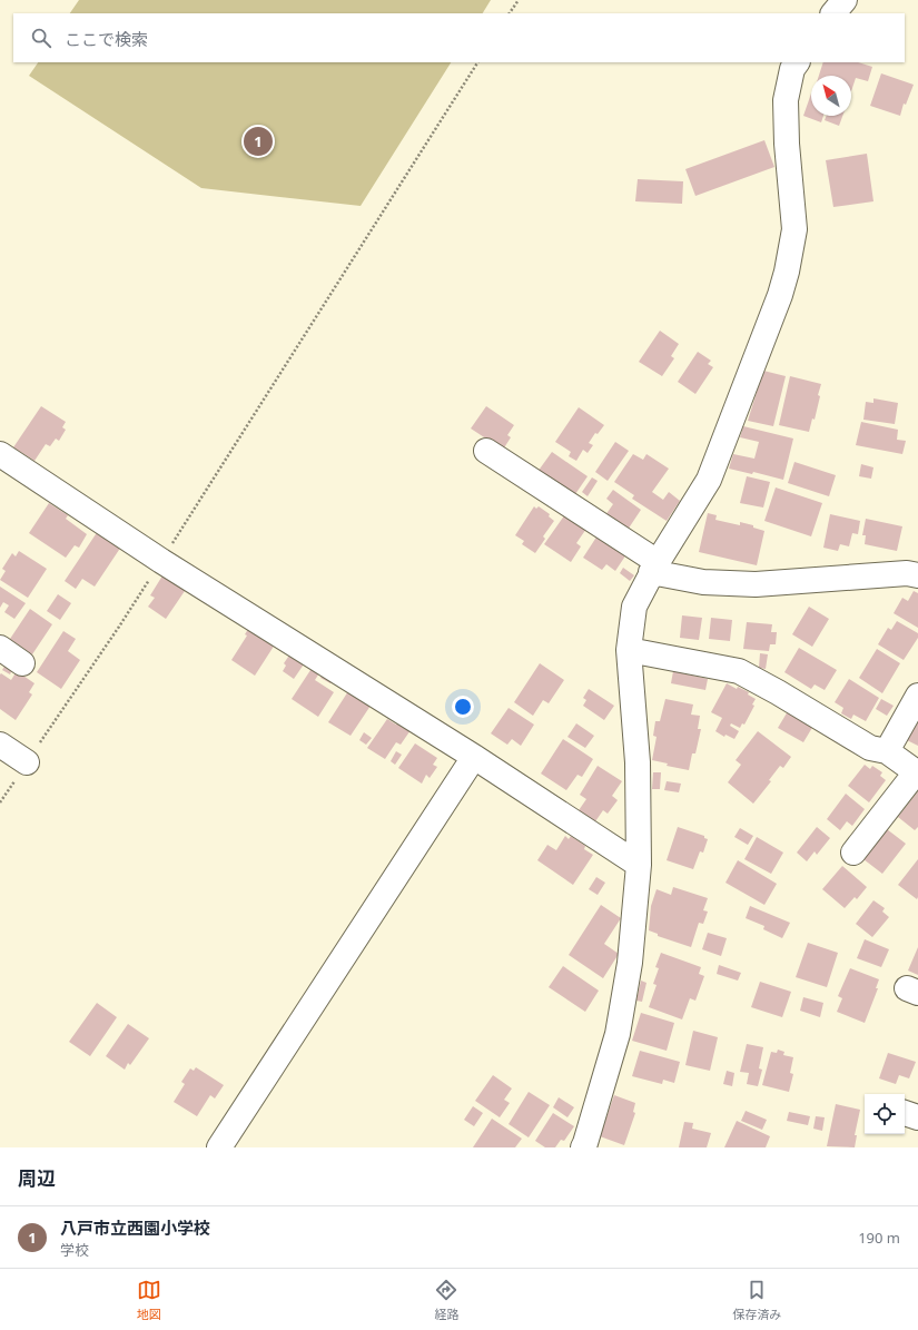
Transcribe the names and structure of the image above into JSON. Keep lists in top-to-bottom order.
{
  "north": "top left",
  "page": {
    "search": "ここで検索",
    "pins": "1",
    "heading": "周辺",
    "list": [
      {
        "mark": "1",
        "name": "八戸市立西園小学校",
        "note": "学校",
        "value": "190 m"
      }
    ],
    "nav": ["地図", "経路", "保存済み"]
  }
}
